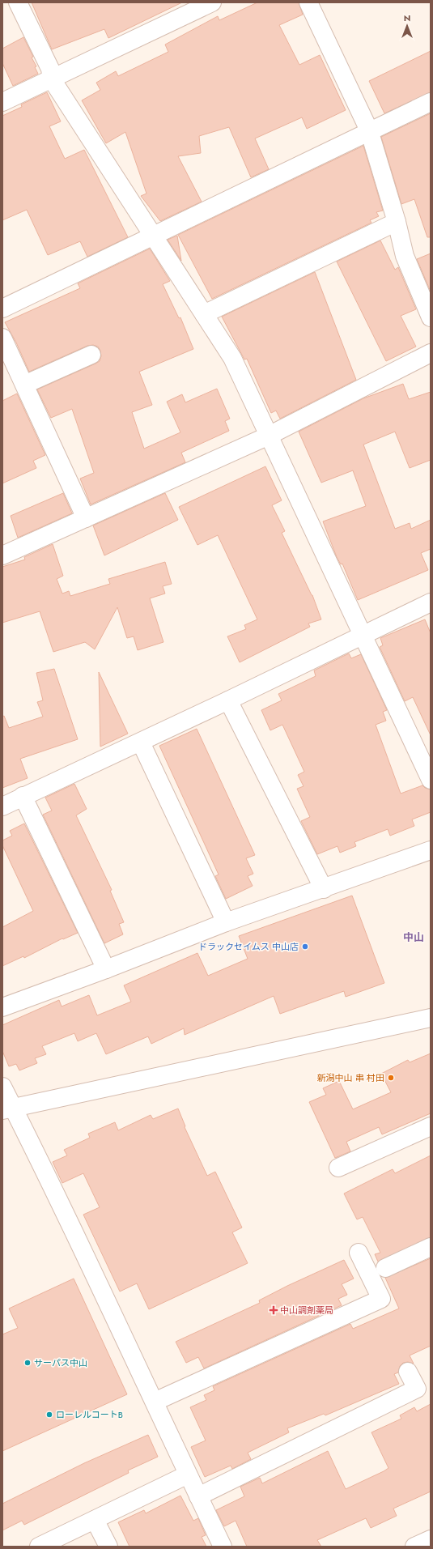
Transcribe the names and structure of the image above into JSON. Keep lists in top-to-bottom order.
{
  "districts": ["中山"],
  "places": {
    "other": [
      "ドラックセイムス 中山店",
      "新潟中山 串 村田",
      "サーパス中山",
      "ローレルコートB"
    ],
    "health": ["中山調剤薬局"]
  },
  "north": "top"
}
